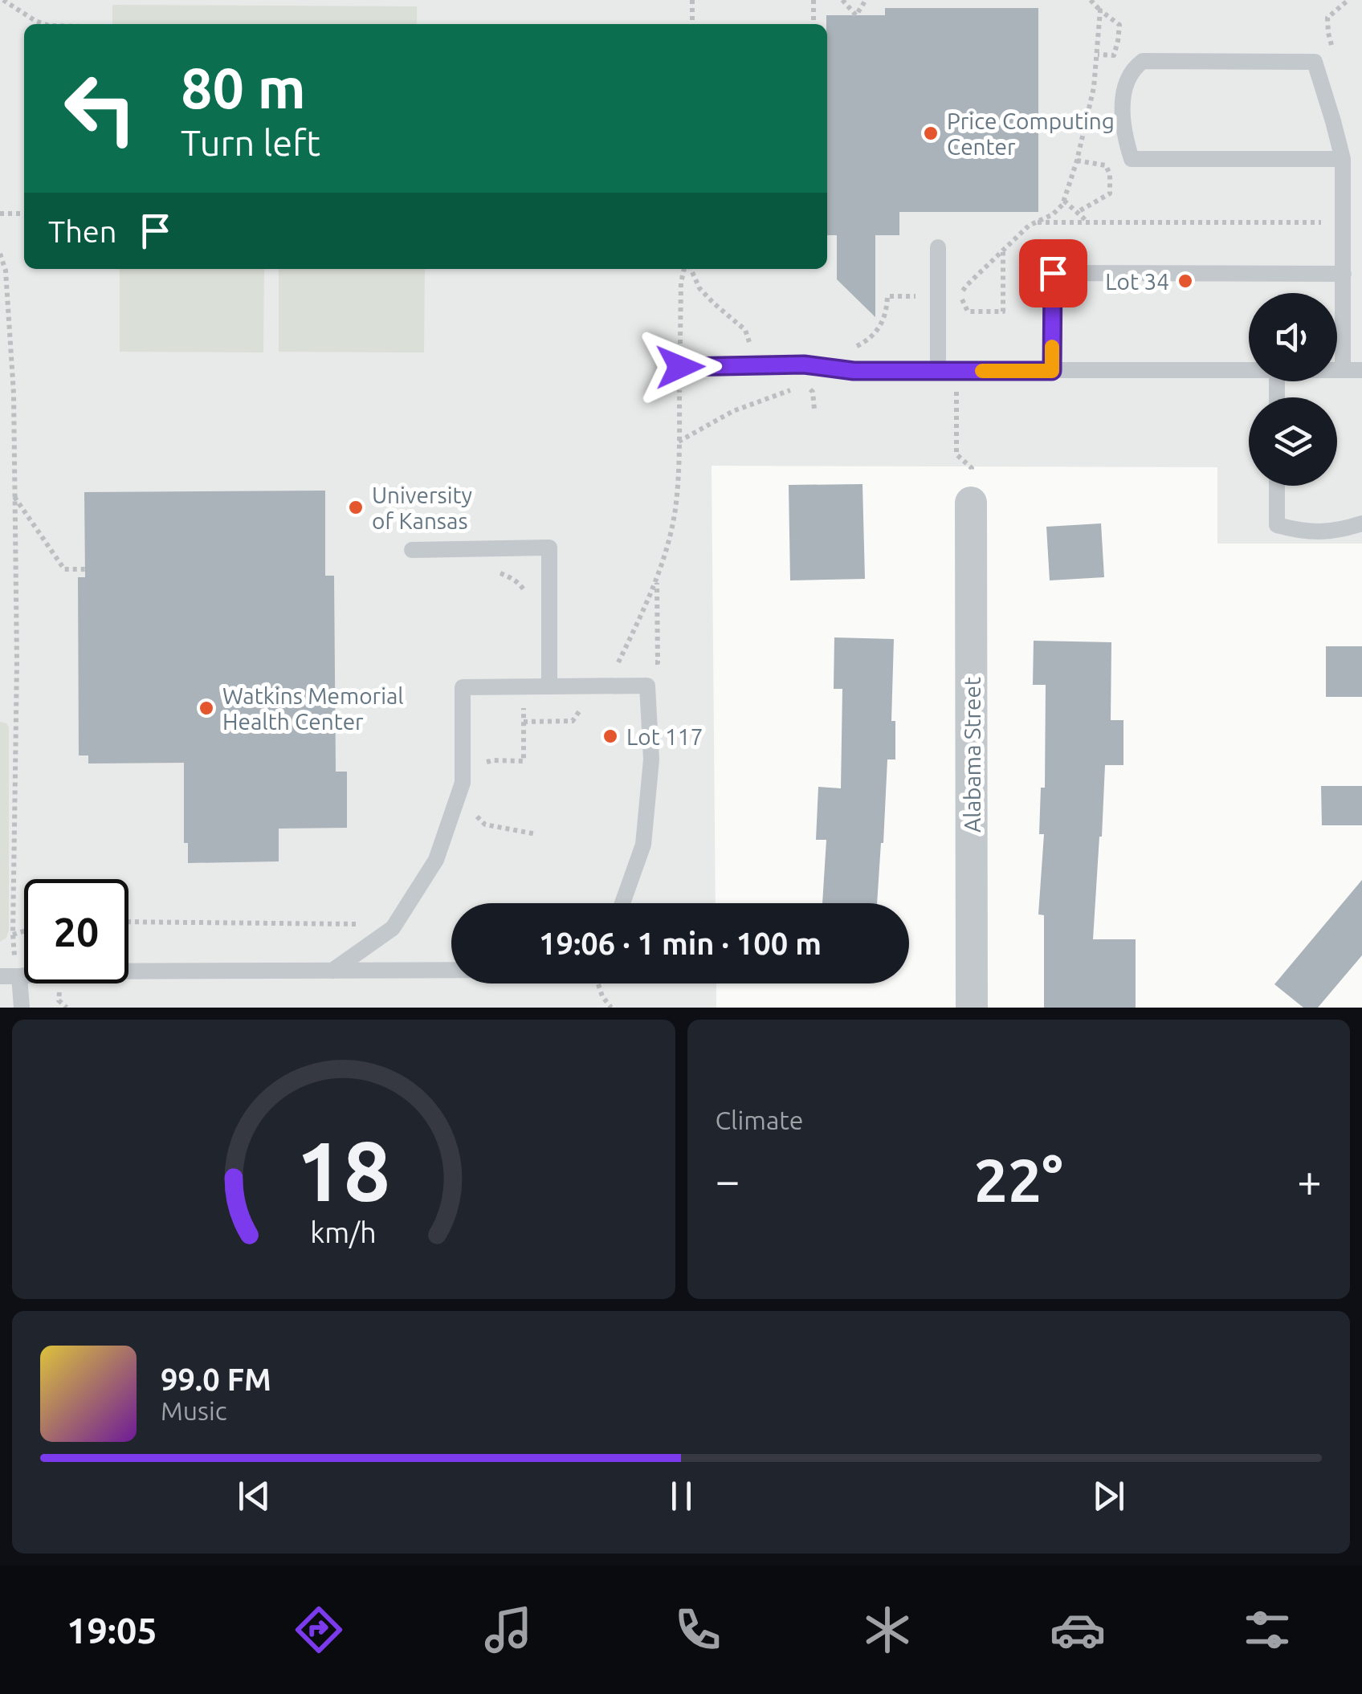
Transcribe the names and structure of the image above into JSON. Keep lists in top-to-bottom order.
{
  "streets": {
    "street": ["Alabama Street"]
  },
  "places": [
    "Price Computing Center",
    "Lot 34",
    "University of Kansas",
    "Watkins Memorial Health Center",
    "Lot 117"
  ],
  "page": {
    "turn": ["80 m", "Turn left"],
    "then": "Then",
    "limit": "20",
    "trip": "19:06 · 1 min · 100 m",
    "tile": "Climate",
    "heat": ["−", "22°", "+"],
    "song": ["99.0 FM", "Music"],
    "tabs": "19:05",
    "gauge": ["18", "km/h"]
  }
}
